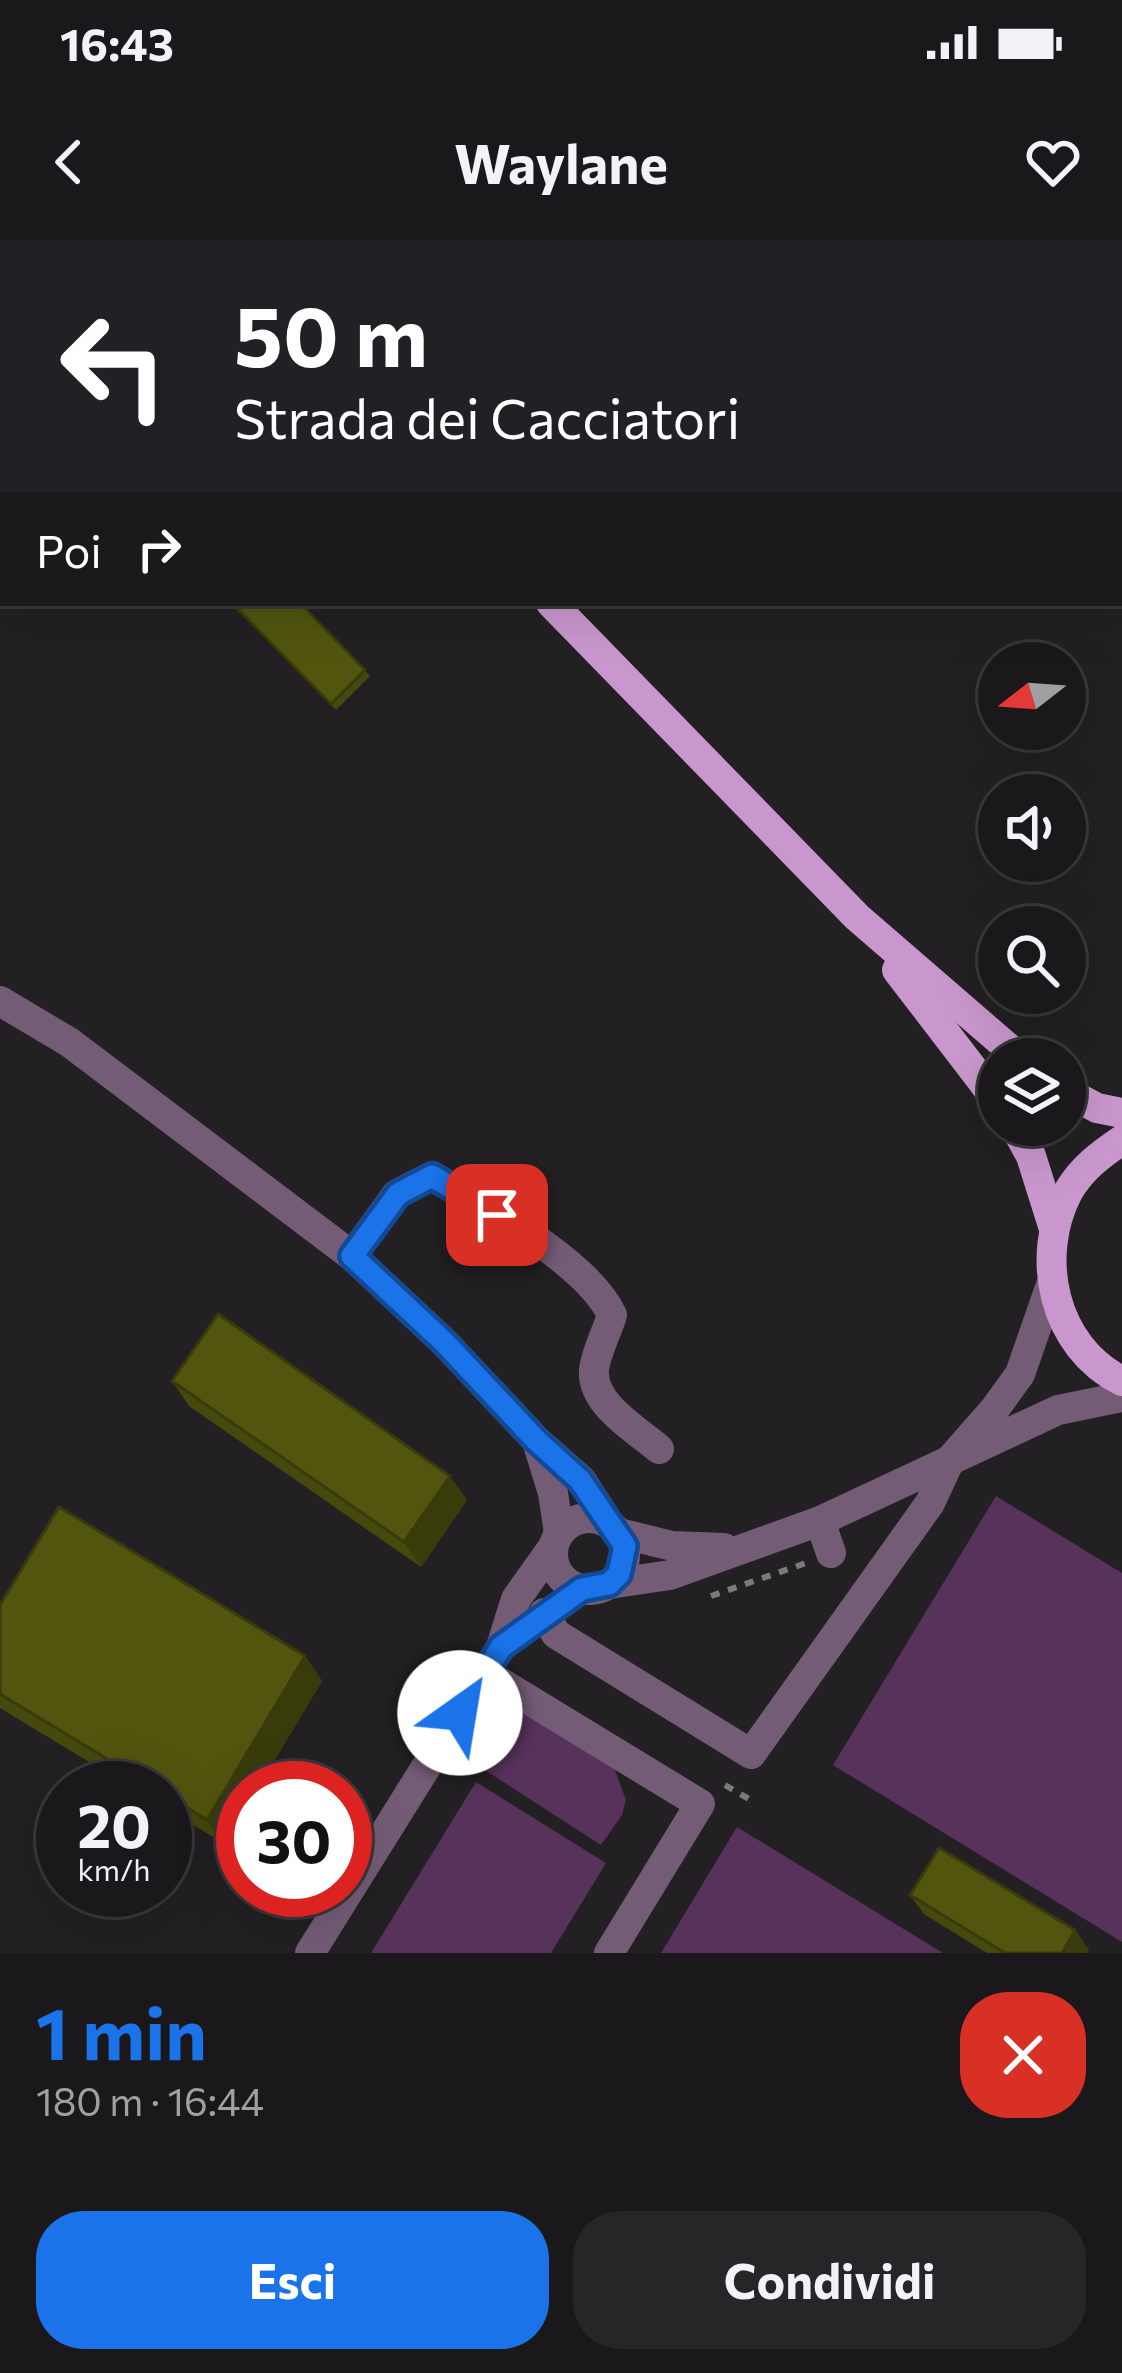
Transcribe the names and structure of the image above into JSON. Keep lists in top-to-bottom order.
{
  "north": "left",
  "page": {
    "status": "16:43",
    "header": "Waylane",
    "turn": ["50 m", "Strada dei Cacciatori"],
    "then": "Poi",
    "speed": "20 km/h",
    "limit": "30",
    "heading": ["1 min", "180 m · 16:44"],
    "buttons": ["Esci", "Condividi"]
  }
}
